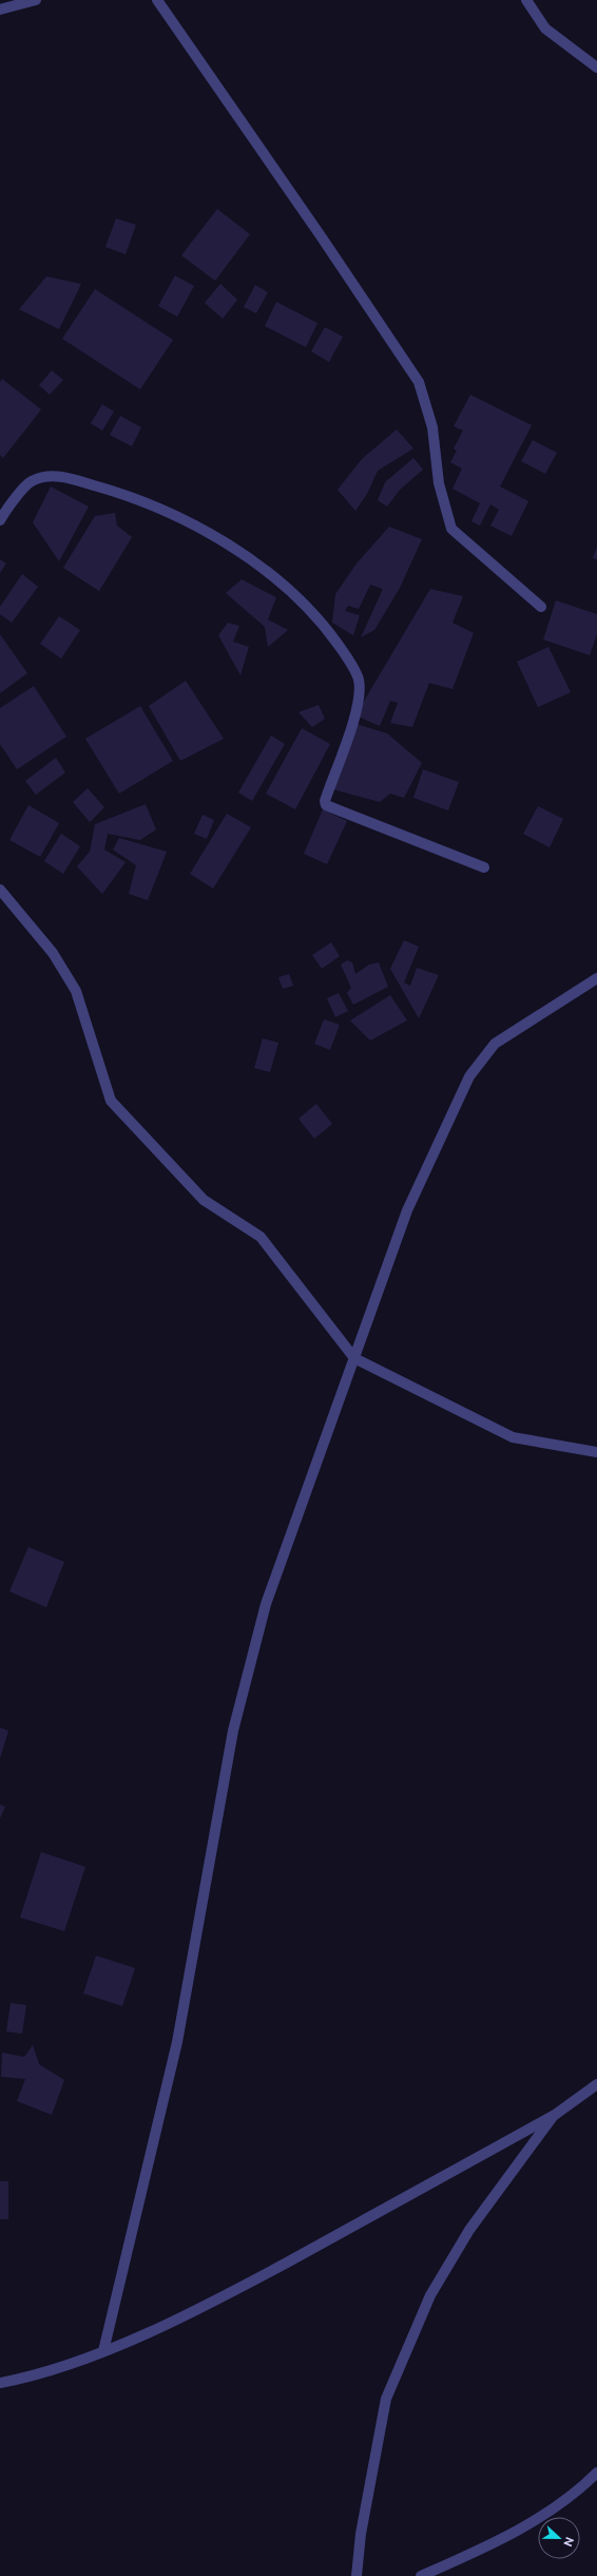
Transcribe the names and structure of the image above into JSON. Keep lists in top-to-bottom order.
{
  "north": "right"
}
